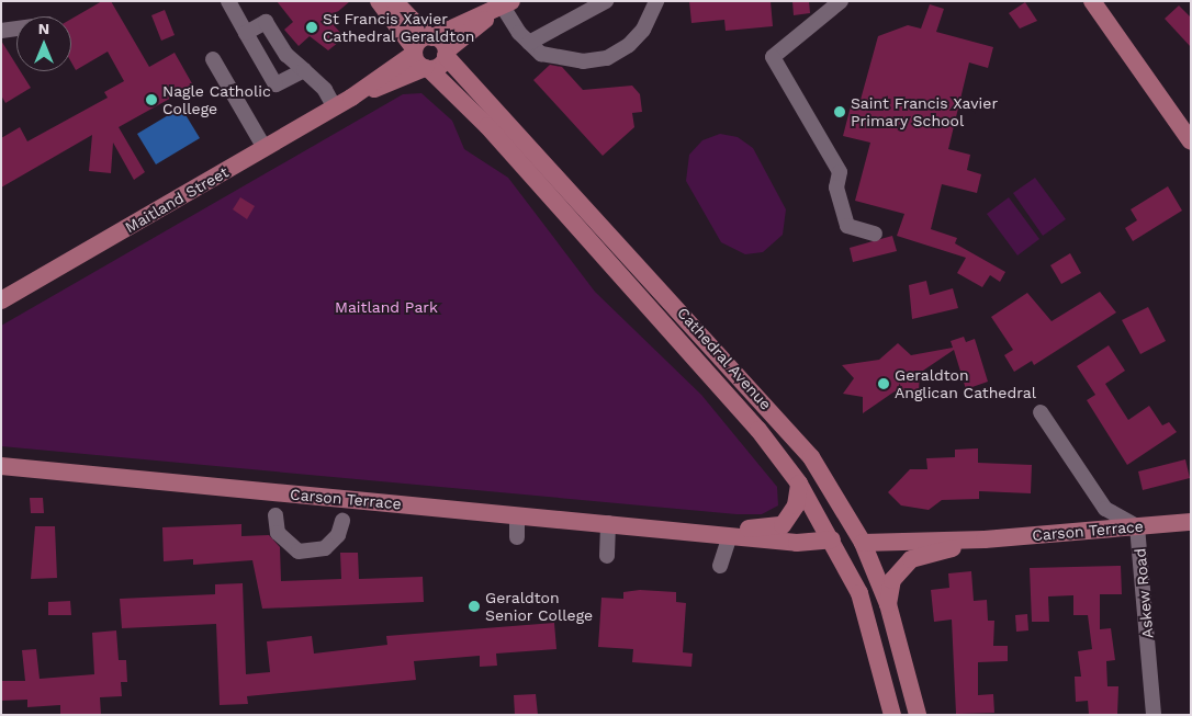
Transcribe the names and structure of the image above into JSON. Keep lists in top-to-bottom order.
{
  "streets": {
    "main road": ["Maitland Street", "Cathedral Avenue", "Carson Terrace"],
    "street": ["Askew Road"]
  },
  "crossings": [
    ["Maitland Street", "Cathedral Avenue"],
    ["Cathedral Avenue", "Carson Terrace"],
    ["Carson Terrace", "Askew Road"]
  ],
  "parks": ["Maitland Park"],
  "places": [
    "St Francis Xavier Cathedral Geraldton",
    "Nagle Catholic College",
    "Saint Francis Xavier Primary School",
    "Geraldton Anglican Cathedral",
    "Geraldton Senior College"
  ],
  "north": "top"
}
